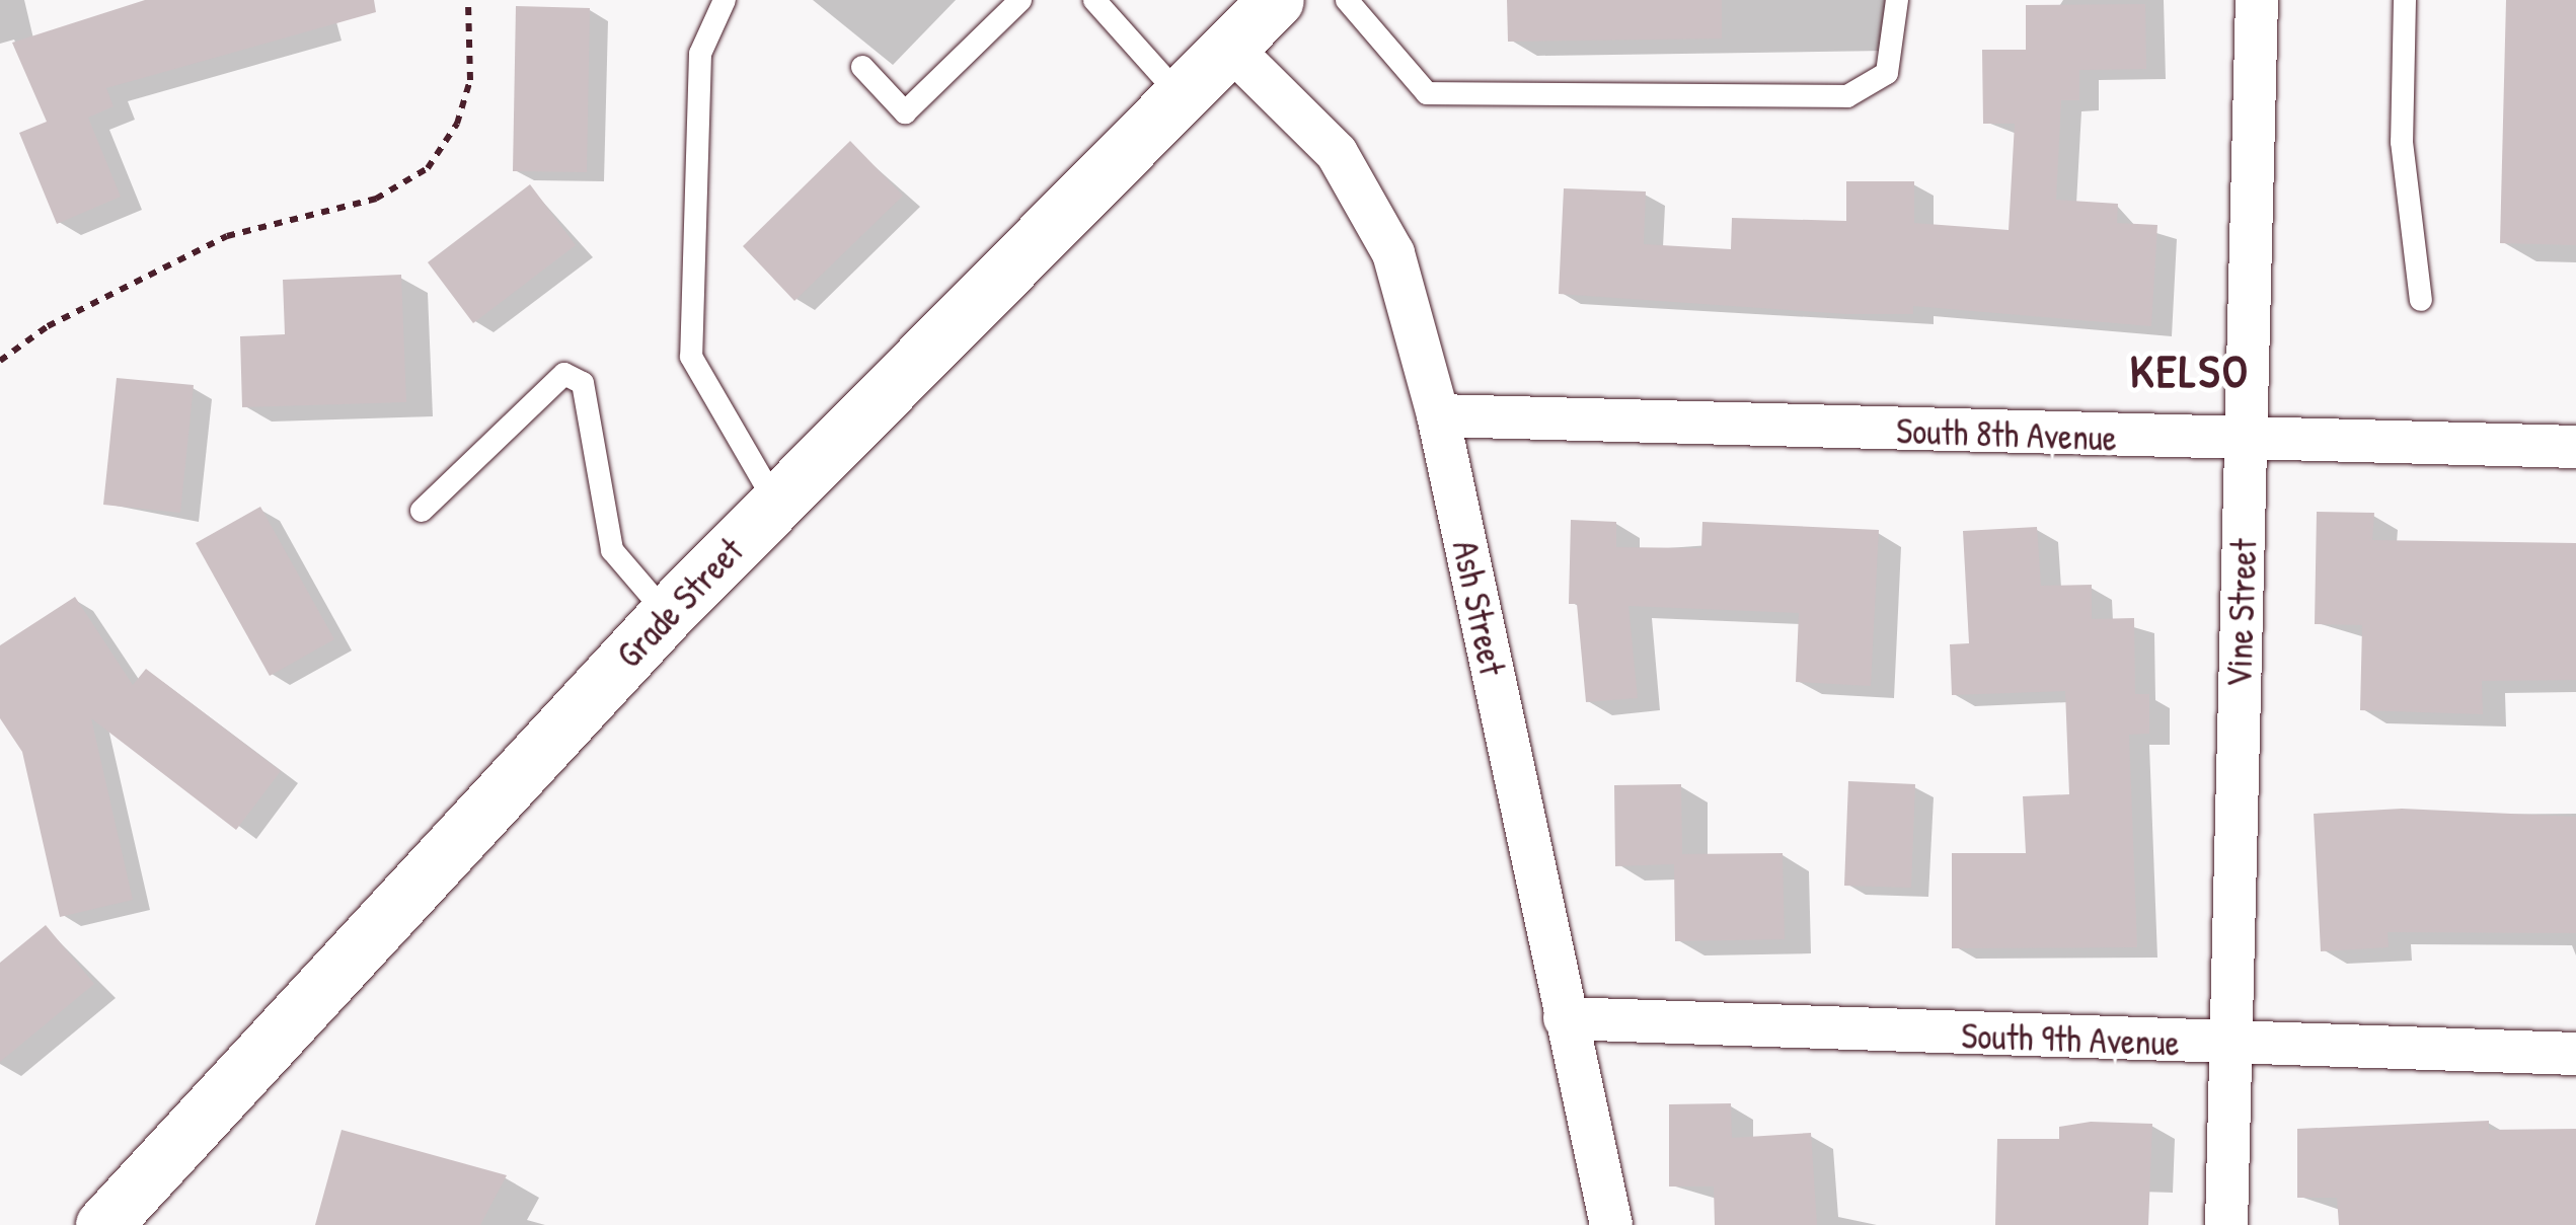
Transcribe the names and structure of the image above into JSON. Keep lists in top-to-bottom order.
{
  "streets": {
    "main road": ["Grade Street"],
    "street": [
      "South 8th Avenue",
      "Ash Street",
      "Vine Street",
      "South 9th Avenue"
    ]
  },
  "crossings": [
    ["South 8th Avenue", "Ash Street"],
    ["South 8th Avenue", "Vine Street"],
    ["Grade Street", "Ash Street"],
    ["Ash Street", "South 9th Avenue"],
    ["Vine Street", "South 9th Avenue"]
  ],
  "districts": ["KELSO"]
}
